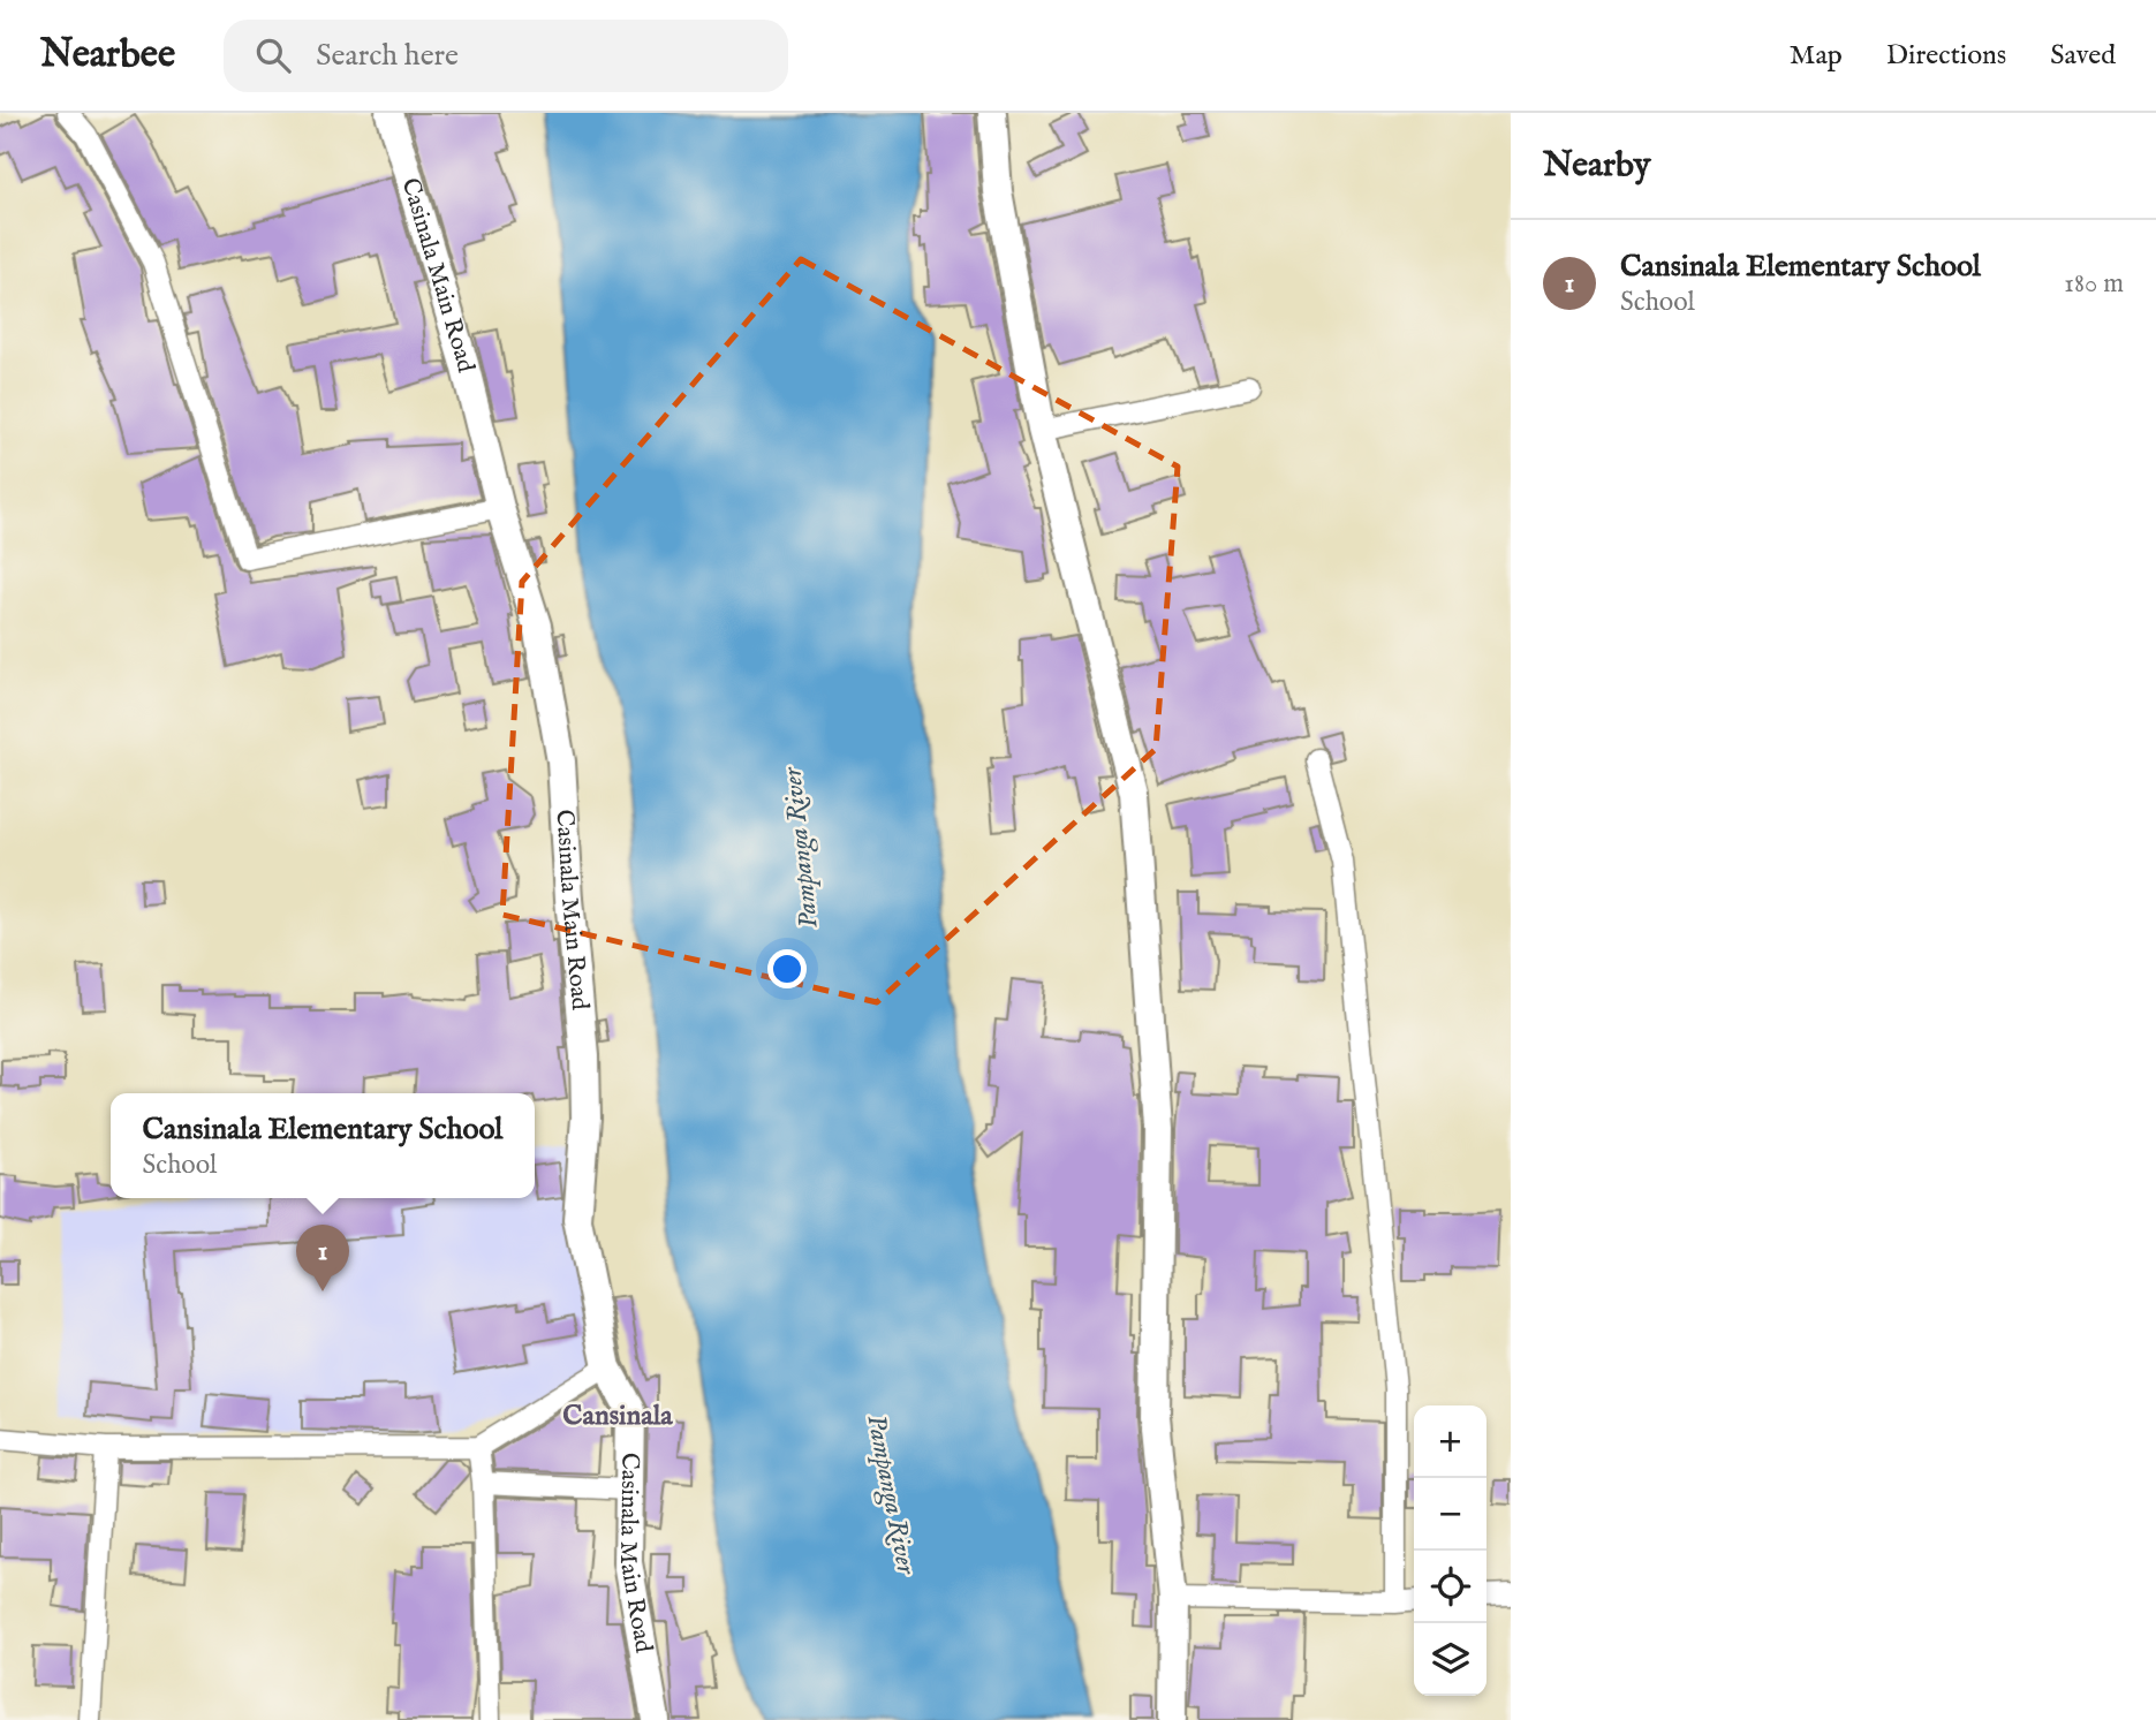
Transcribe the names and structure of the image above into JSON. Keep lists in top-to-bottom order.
{
  "streets": {
    "street": ["Casinala Main Road"]
  },
  "districts": ["Cansinala"],
  "water": ["Pampanga River"],
  "page": {
    "header": "Nearbee",
    "search": "Search here",
    "nav": ["Map", "Directions", "Saved"],
    "heading": "Nearby",
    "list": [
      {
        "mark": "1",
        "name": "Cansinala Elementary School",
        "note": "School",
        "value": "180 m"
      }
    ],
    "popup": ["Cansinala Elementary School", "School"],
    "pins": "1",
    "map_buttons": ["+", "−"]
  }
}
